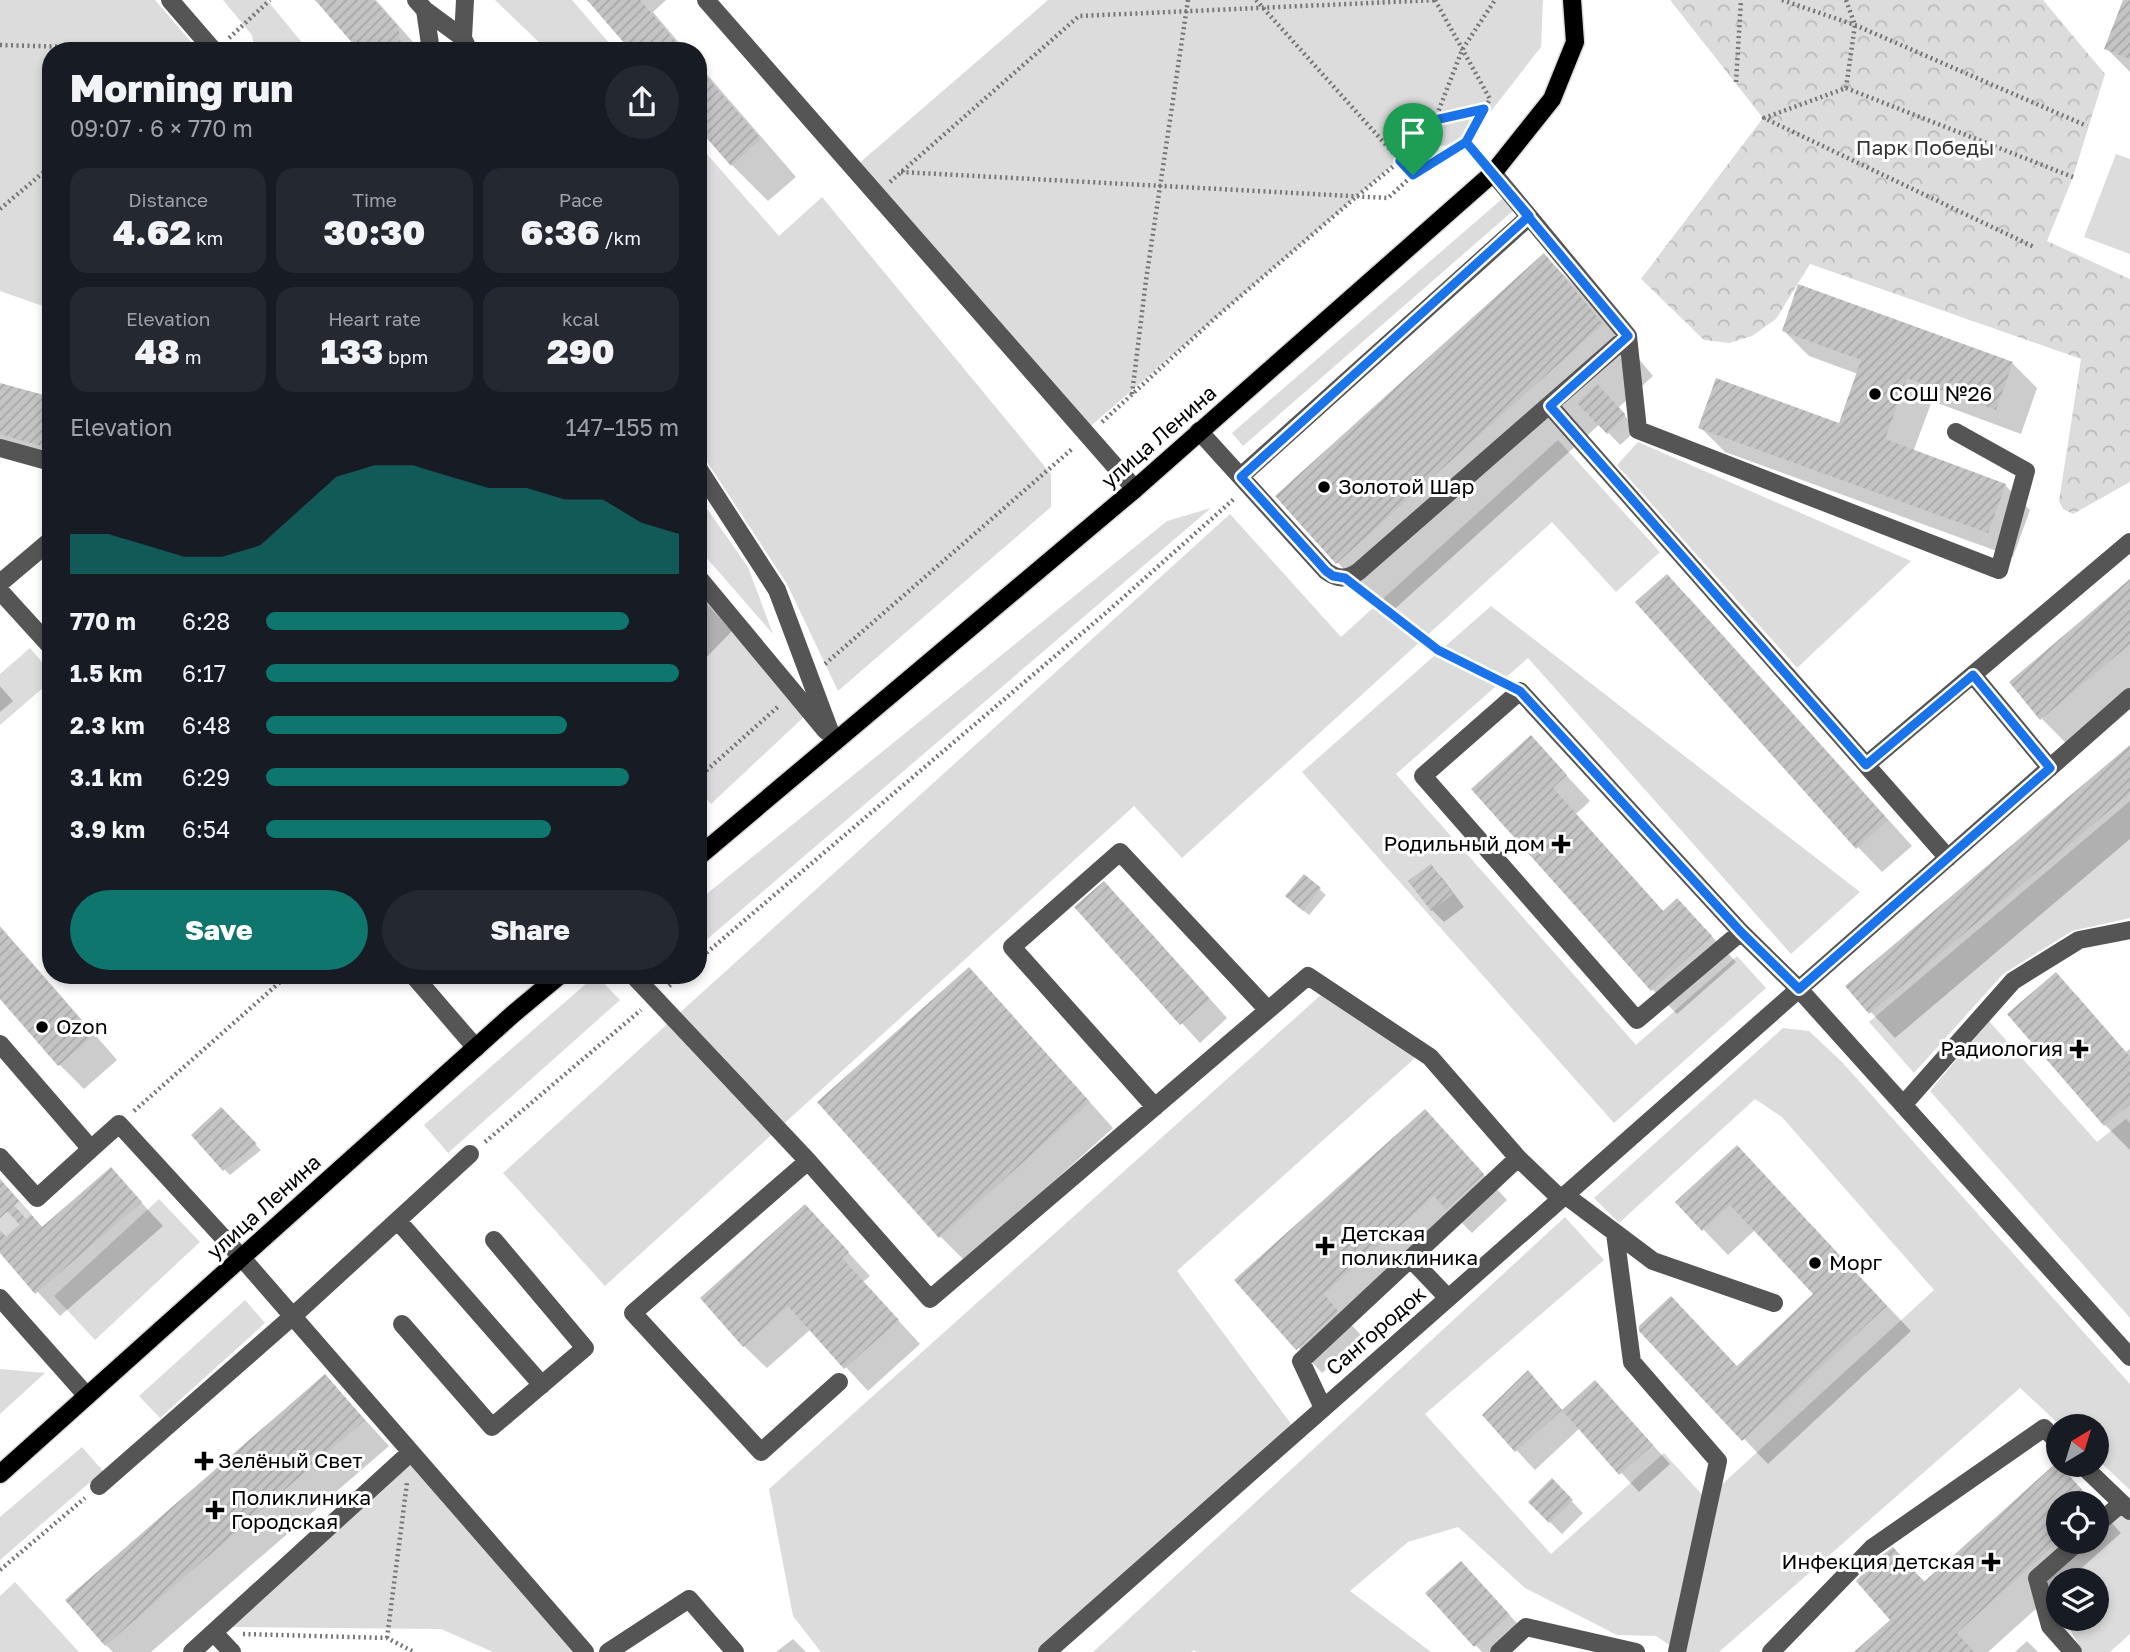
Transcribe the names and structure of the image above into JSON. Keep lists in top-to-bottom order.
{
  "streets": {
    "main road": ["улица Ленина"],
    "street": ["Сангородок"]
  },
  "parks": ["Парк Победы"],
  "places": {
    "other": [
      "СОШ №26",
      "Золотой Шар",
      "Ozon",
      "Морг"
    ],
    "health": [
      "Родильный дом",
      "Радиология",
      "Детская поликлиника",
      "Зелёный Свет",
      "Поликлиника Городская",
      "Инфекция детская"
    ]
  },
  "north": "top right",
  "page": {
    "heading": ["Morning run", "09:07 · 6 × 770 m"],
    "stats": [
      ["Distance", "4.62 km"],
      ["Time", "30:30"],
      ["Pace", "6:36 /km"],
      ["Elevation", "48 m"],
      ["Heart rate", "133 bpm"],
      ["kcal", "290"]
    ],
    "chart": ["Elevation", "147–155 m"],
    "list": [
      {
        "name": "770 m",
        "note": "6:28"
      },
      {
        "name": "1.5 km",
        "note": "6:17"
      },
      {
        "name": "2.3 km",
        "note": "6:48"
      },
      {
        "name": "3.1 km",
        "note": "6:29"
      },
      {
        "name": "3.9 km",
        "note": "6:54"
      }
    ],
    "buttons": ["Save", "Share"]
  }
}
